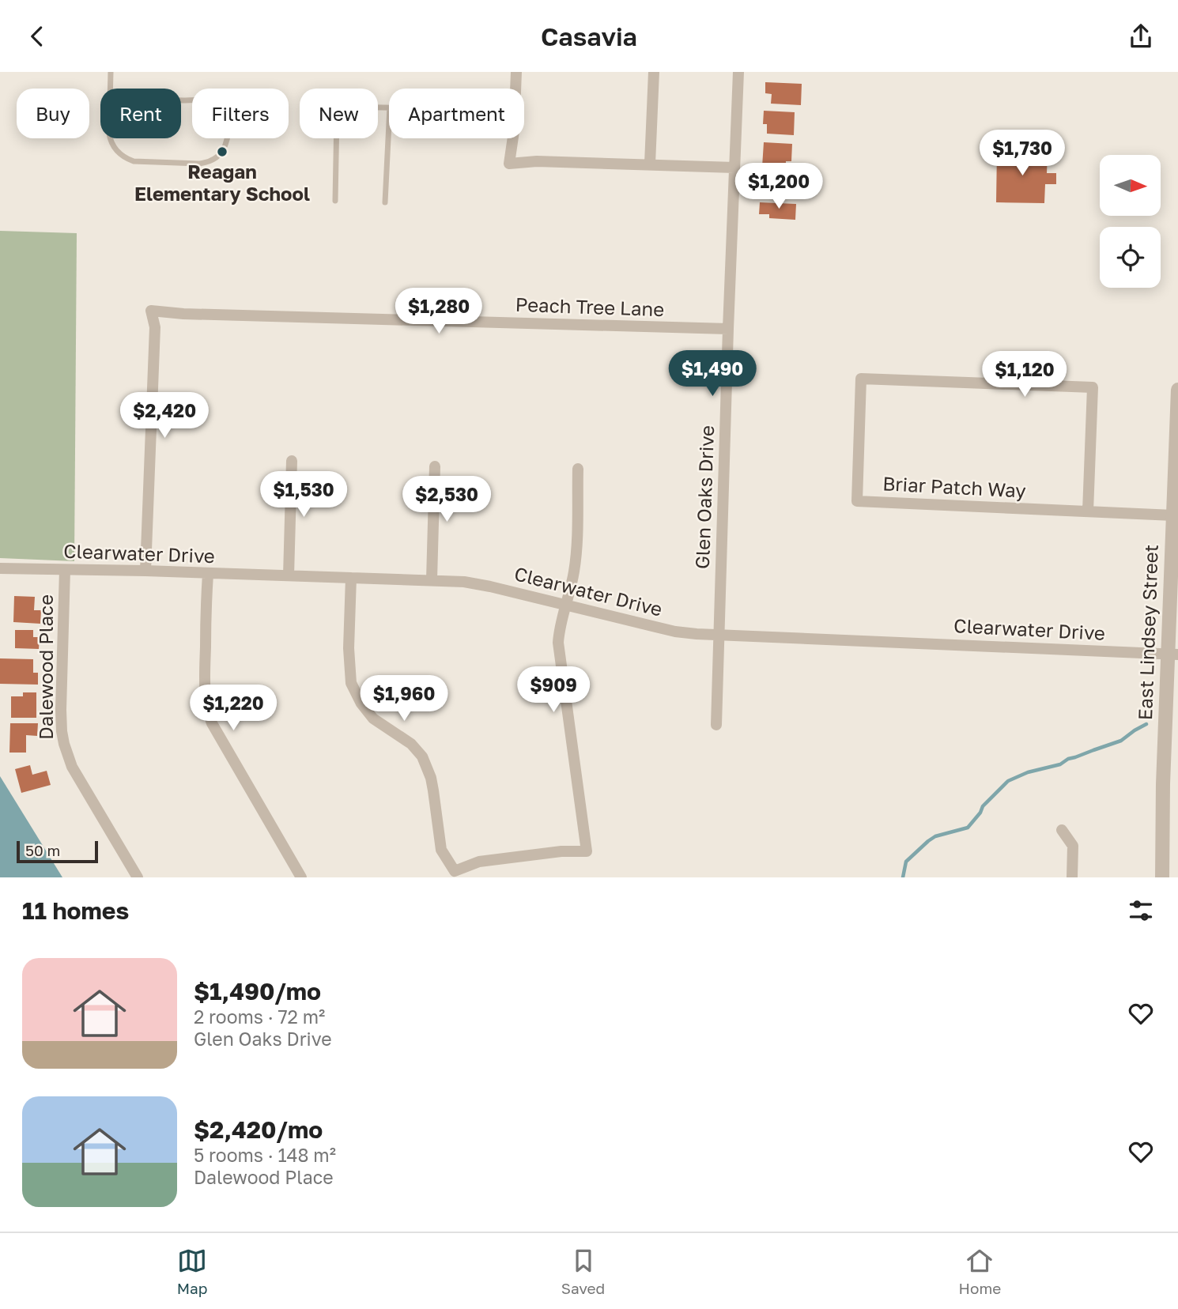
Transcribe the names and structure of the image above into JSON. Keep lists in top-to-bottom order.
{
  "streets": {
    "street": [
      "Peach Tree Lane",
      "Briar Patch Way",
      "Glen Oaks Drive",
      "Clearwater Drive",
      "East Lindsey Street",
      "Dalewood Place"
    ]
  },
  "crossings": [
    ["Peach Tree Lane", "Glen Oaks Drive"],
    ["Peach Tree Lane", "Clearwater Drive"],
    ["Briar Patch Way", "East Lindsey Street"],
    ["Glen Oaks Drive", "Clearwater Drive"],
    ["Clearwater Drive", "East Lindsey Street"],
    ["Clearwater Drive", "Dalewood Place"]
  ],
  "places": ["Reagan Elementary School"],
  "scale_bar": "50 m",
  "north": "right",
  "page": {
    "header": "Casavia",
    "chip": [
      "Buy",
      "Rent",
      "Filters",
      "New",
      "Apartment"
    ],
    "price": [
      "$1,730",
      "$1,200",
      "$1,280",
      "$1,490",
      "$1,120",
      "$2,420",
      "$1,530",
      "$2,530",
      "$909",
      "$1,960",
      "$1,220"
    ],
    "scale": "50 m",
    "heading": "11 homes",
    "list": [
      {
        "name": "$1,490/mo",
        "note": "2 rooms · 72 m² · Glen Oaks Drive"
      },
      {
        "name": "$2,420/mo",
        "note": "5 rooms · 148 m² · Dalewood Place"
      }
    ],
    "tabs": ["Map", "Saved", "Home"]
  }
}
